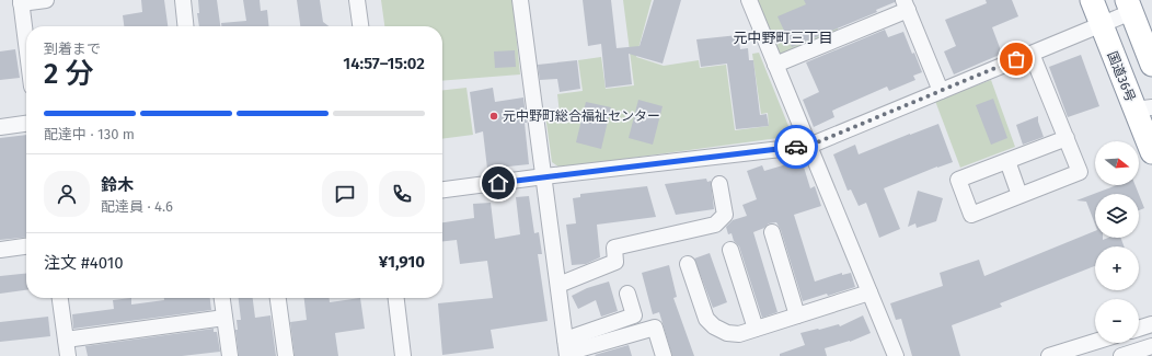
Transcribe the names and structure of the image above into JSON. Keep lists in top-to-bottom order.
{
  "streets": {
    "highway": ["国道36号"]
  },
  "districts": ["元中野町三丁目"],
  "places": ["元中野町総合福祉センター"],
  "north": "right",
  "page": {
    "heading": ["2 分", "到着まで", "14:57–15:02"],
    "panel": [
      "鈴木",
      "配達員 · 4.6",
      "注文 #4010",
      "¥1,910"
    ],
    "bar": "配達中 · 130 m",
    "map_buttons": ["+", "−"]
  }
}
